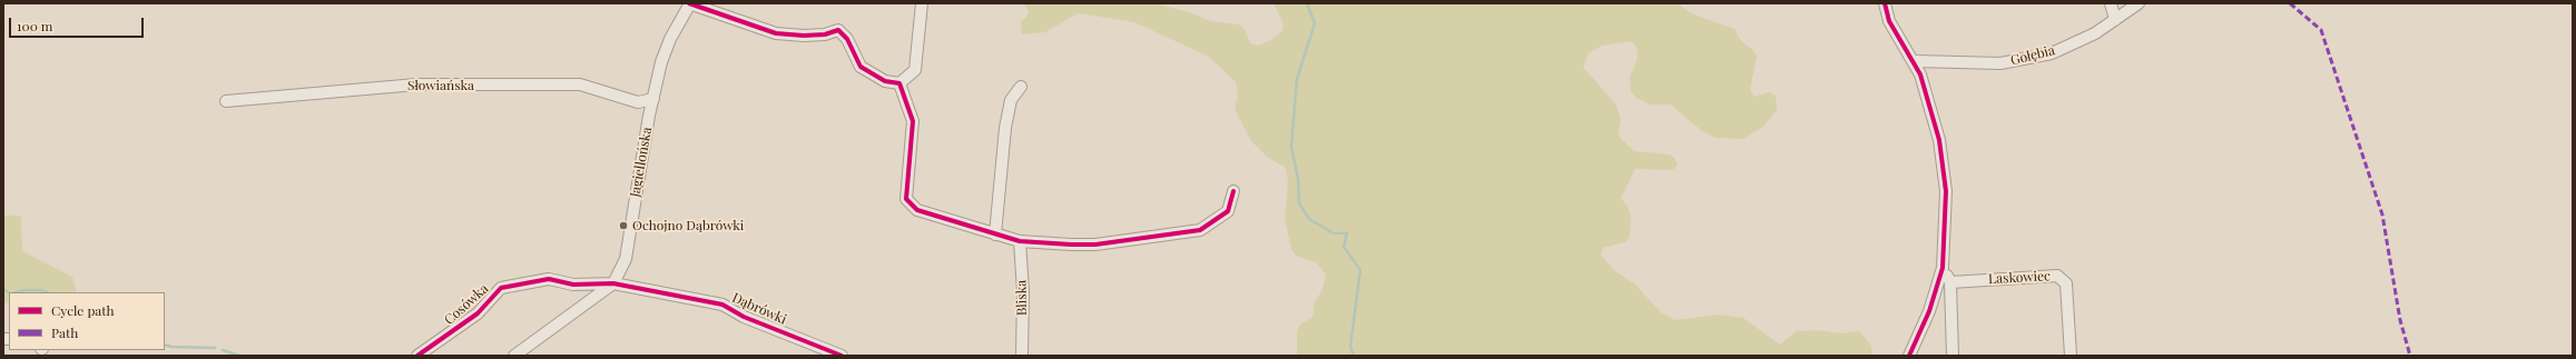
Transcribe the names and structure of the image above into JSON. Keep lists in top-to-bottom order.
{
  "streets": {
    "street": [
      "Gołębia",
      "Słowiańska",
      "Jagiellońska",
      "Laskowiec",
      "Bliska",
      "Cosówka",
      "Dąbrówki"
    ]
  },
  "crossings": [
    ["Słowiańska", "Jagiellońska"],
    ["Jagiellońska", "Cosówka"],
    ["Jagiellońska", "Dąbrówki"],
    ["Cosówka", "Dąbrówki"]
  ],
  "places": ["Ochojno Dąbrówki"],
  "legend": ["Cycle path", "Path"],
  "scale_bar": "100 m"
}
